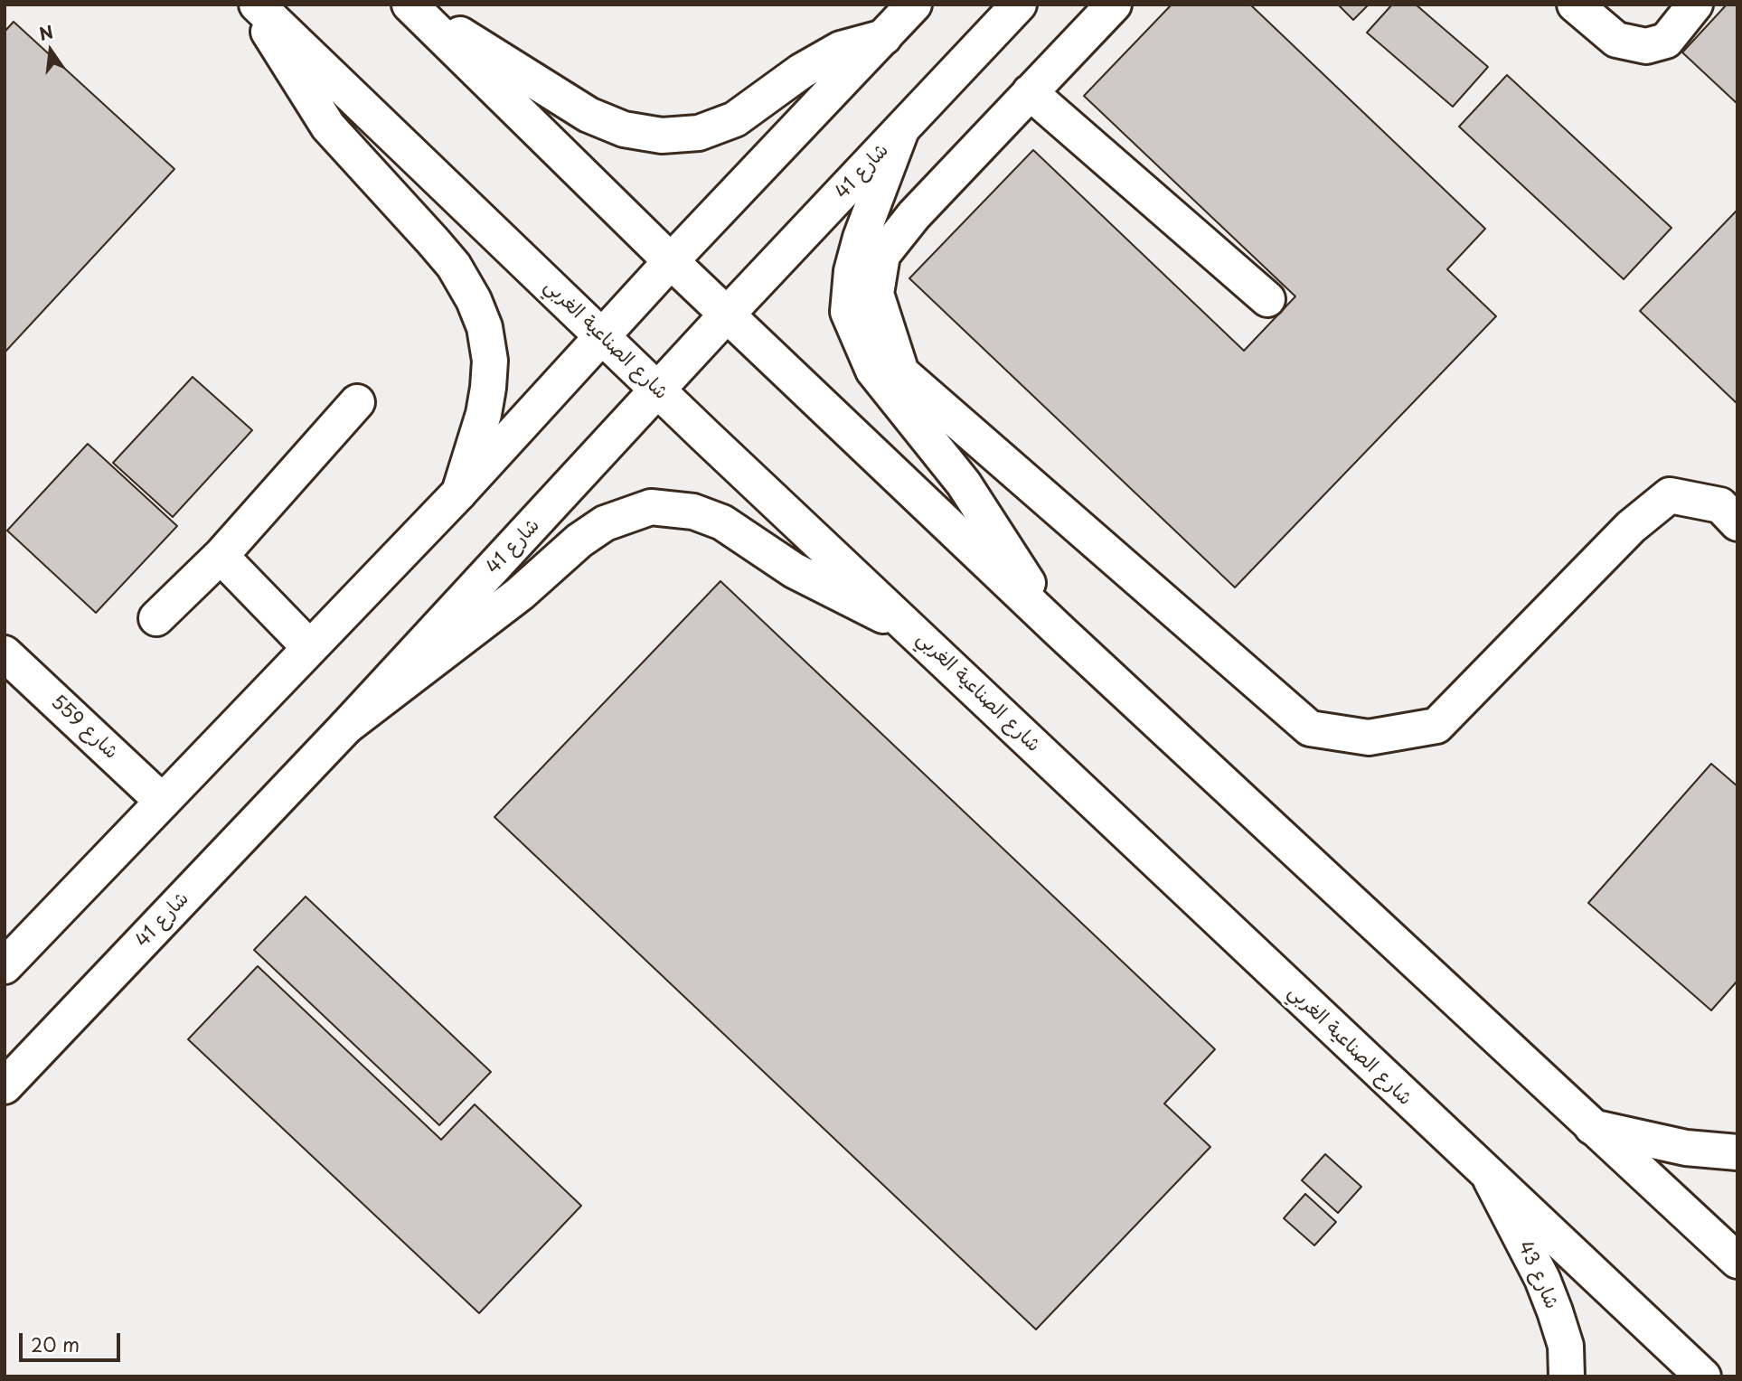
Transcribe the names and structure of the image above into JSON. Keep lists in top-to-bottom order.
{
  "streets": {
    "main road": [
      "شارع 41",
      "شارع الصناعية الغربي",
      "شارع 559",
      "شارع 43"
    ]
  },
  "crossings": [
    ["شارع 41", "شارع الصناعية الغربي"],
    ["شارع الصناعية الغربي", "شارع 43"]
  ],
  "scale_bar": "20 m",
  "north": "top"
}
